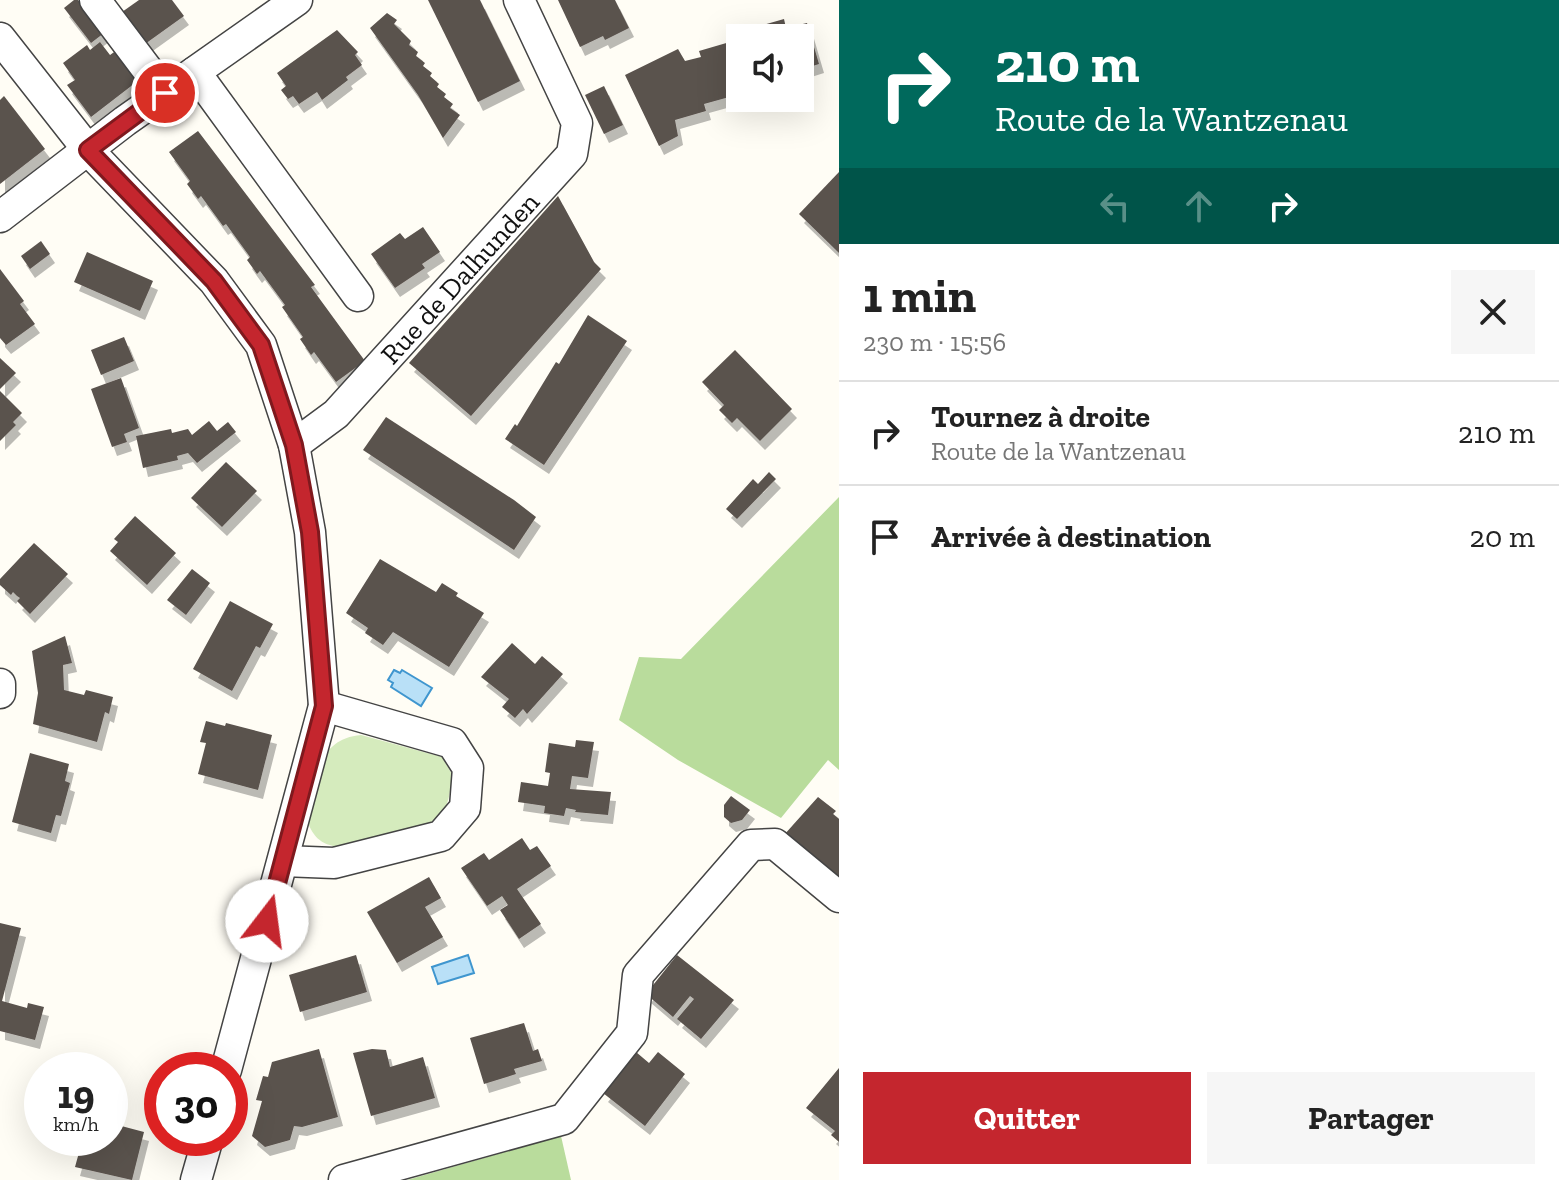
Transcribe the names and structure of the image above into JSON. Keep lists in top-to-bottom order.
{
  "streets": {
    "street": ["Rue de Dalhunden"]
  },
  "page": {
    "turn": ["210 m", "Route de la Wantzenau"],
    "heading": ["1 min", "230 m · 15:56"],
    "list": [
      {
        "name": "Tournez à droite",
        "note": "Route de la Wantzenau",
        "value": "210 m"
      },
      {
        "name": "Arrivée à destination",
        "value": "20 m"
      }
    ],
    "speed": "19 km/h",
    "limit": "30",
    "buttons": ["Quitter", "Partager"]
  }
}
